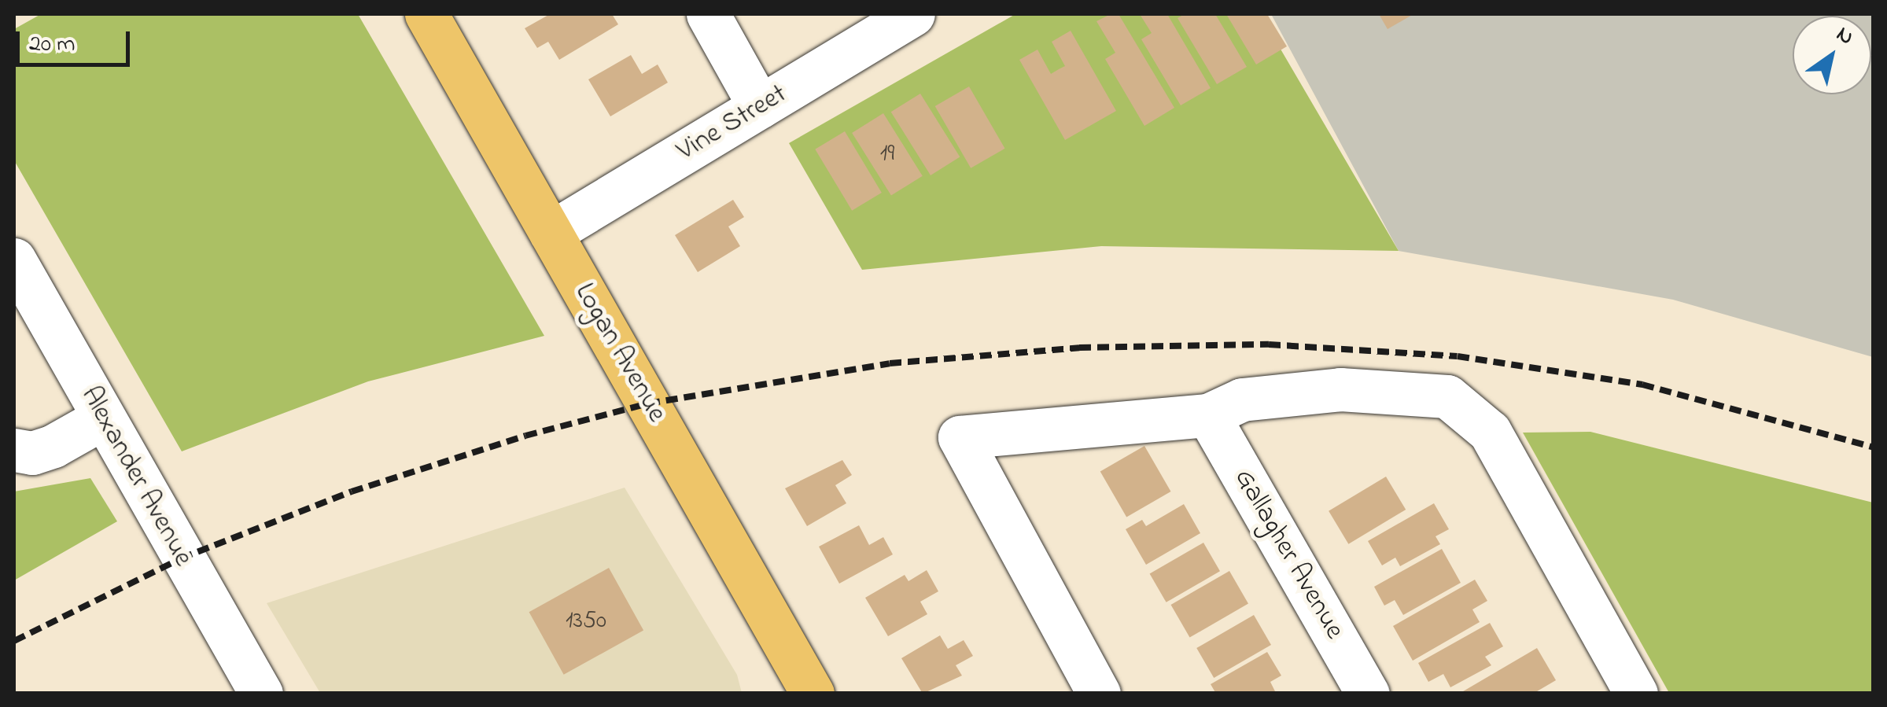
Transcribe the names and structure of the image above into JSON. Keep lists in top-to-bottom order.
{
  "streets": {
    "main road": ["Logan Avenue"],
    "street": ["Vine Street", "Alexander Avenue", "Gallagher Avenue"]
  },
  "crossings": [
    ["Vine Street", "Logan Avenue"]
  ],
  "house_numbers": ["19", "1350"],
  "scale_bar": "20 m",
  "north": "top right"
}
